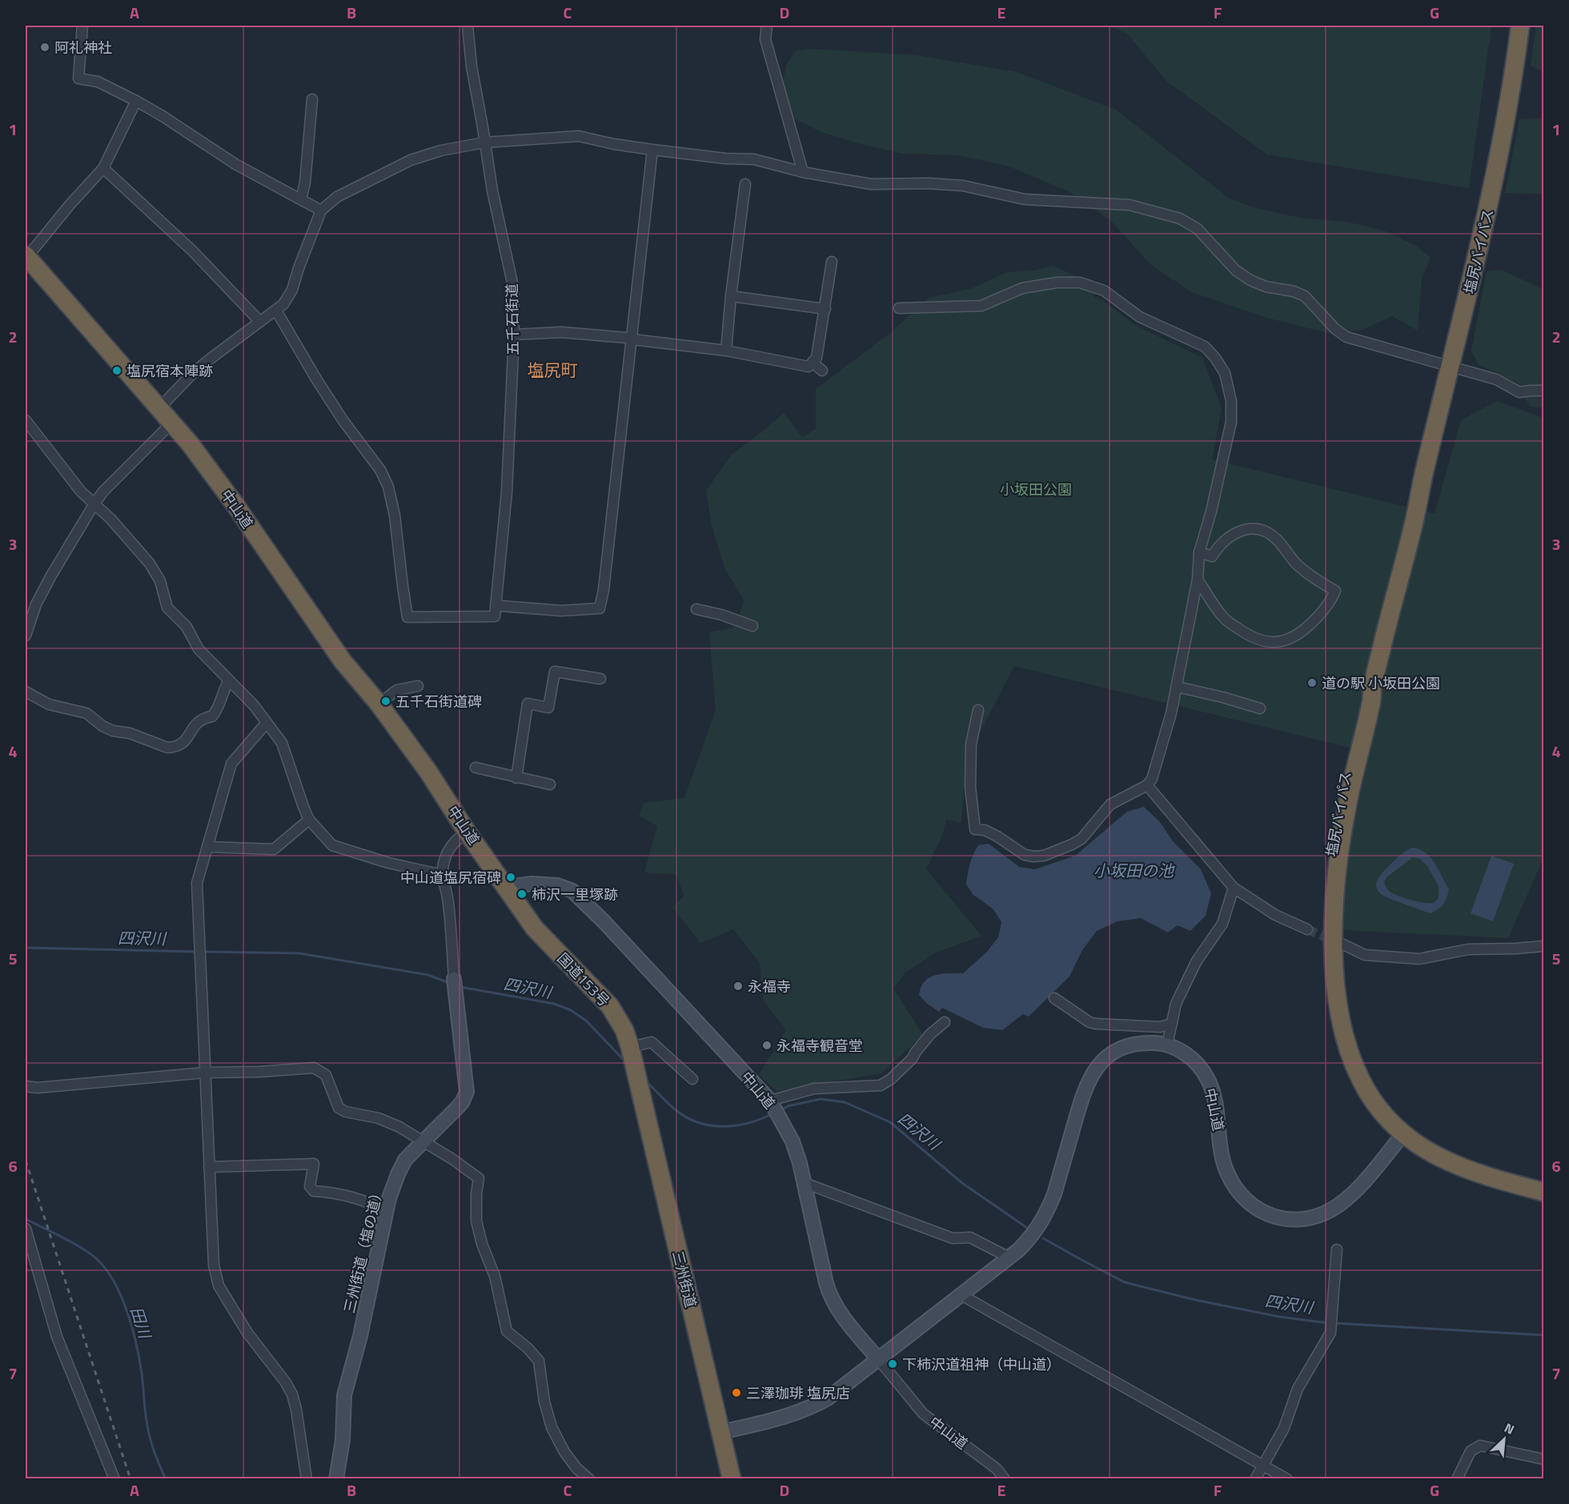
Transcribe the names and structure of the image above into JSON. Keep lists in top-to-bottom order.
{
  "streets": {
    "highway": [
      "塩尻バイパス",
      "中山道",
      "国道153号",
      "三州街道"
    ],
    "street": ["五千石街道", "三州街道（塩の道）"]
  },
  "crossings": [
    ["塩尻バイパス", "中山道"],
    ["中山道", "国道153号"],
    ["中山道", "三州街道（塩の道）"],
    ["国道153号", "三州街道"]
  ],
  "districts": ["塩尻町"],
  "water": ["小坂田の池", "四沢川", "田川"],
  "parks": ["小坂田公園"],
  "places": [
    "阿礼神社",
    "塩尻宿本陣跡",
    "道の駅 小坂田公園",
    "五千石街道碑",
    "中山道塩尻宿碑",
    "柿沢一里塚跡",
    "永福寺",
    "永福寺観音堂",
    "下柿沢道祖神（中山道）",
    "三澤珈琲 塩尻店"
  ],
  "north": "top right",
  "grid": {
    "columns": [
      "A",
      "B",
      "C",
      "D",
      "E",
      "F",
      "G"
    ],
    "rows": [
      "1",
      "2",
      "3",
      "4",
      "5",
      "6",
      "7"
    ]
  }
}
